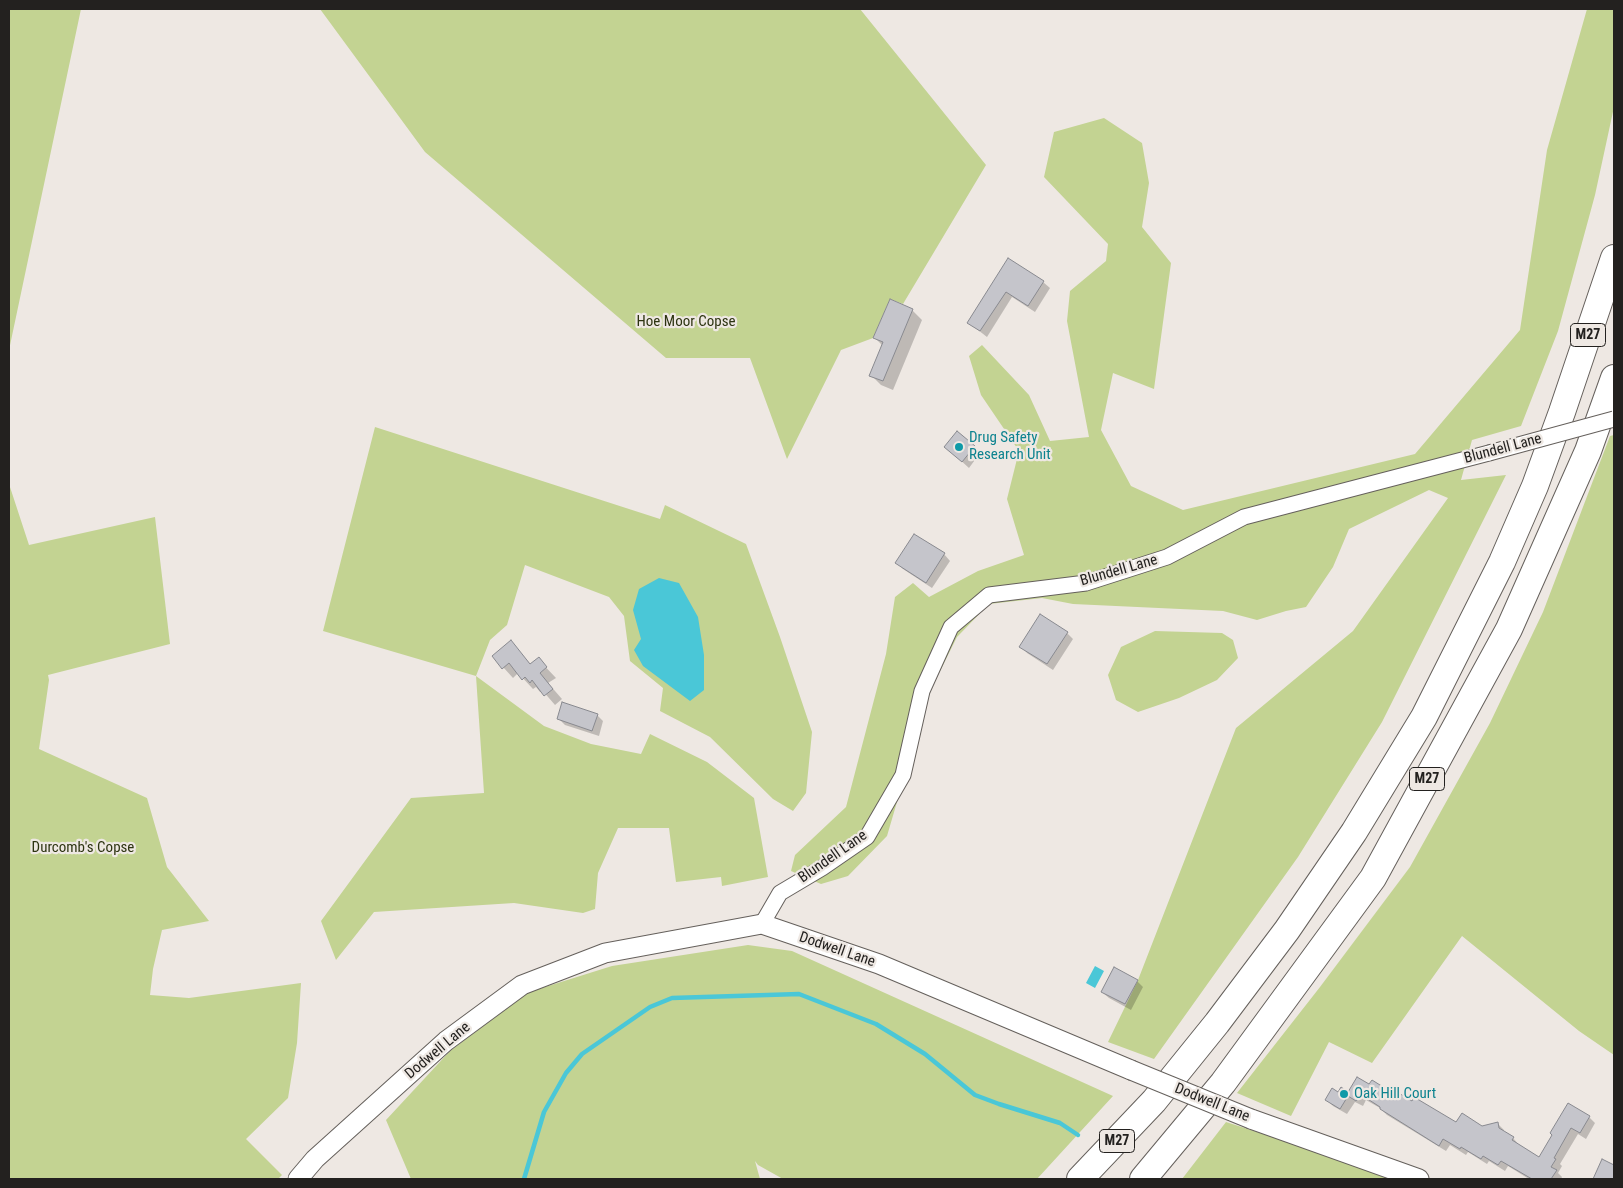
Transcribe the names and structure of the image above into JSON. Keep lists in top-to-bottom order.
{
  "streets": {
    "highway": ["M27"],
    "street": ["Blundell Lane", "Dodwell Lane"]
  },
  "crossings": [
    ["Blundell Lane", "Dodwell Lane"]
  ],
  "parks": ["Hoe Moor Copse", "Durcomb's Copse"],
  "places": ["Drug Safety Research Unit", "Oak Hill Court"]
}
